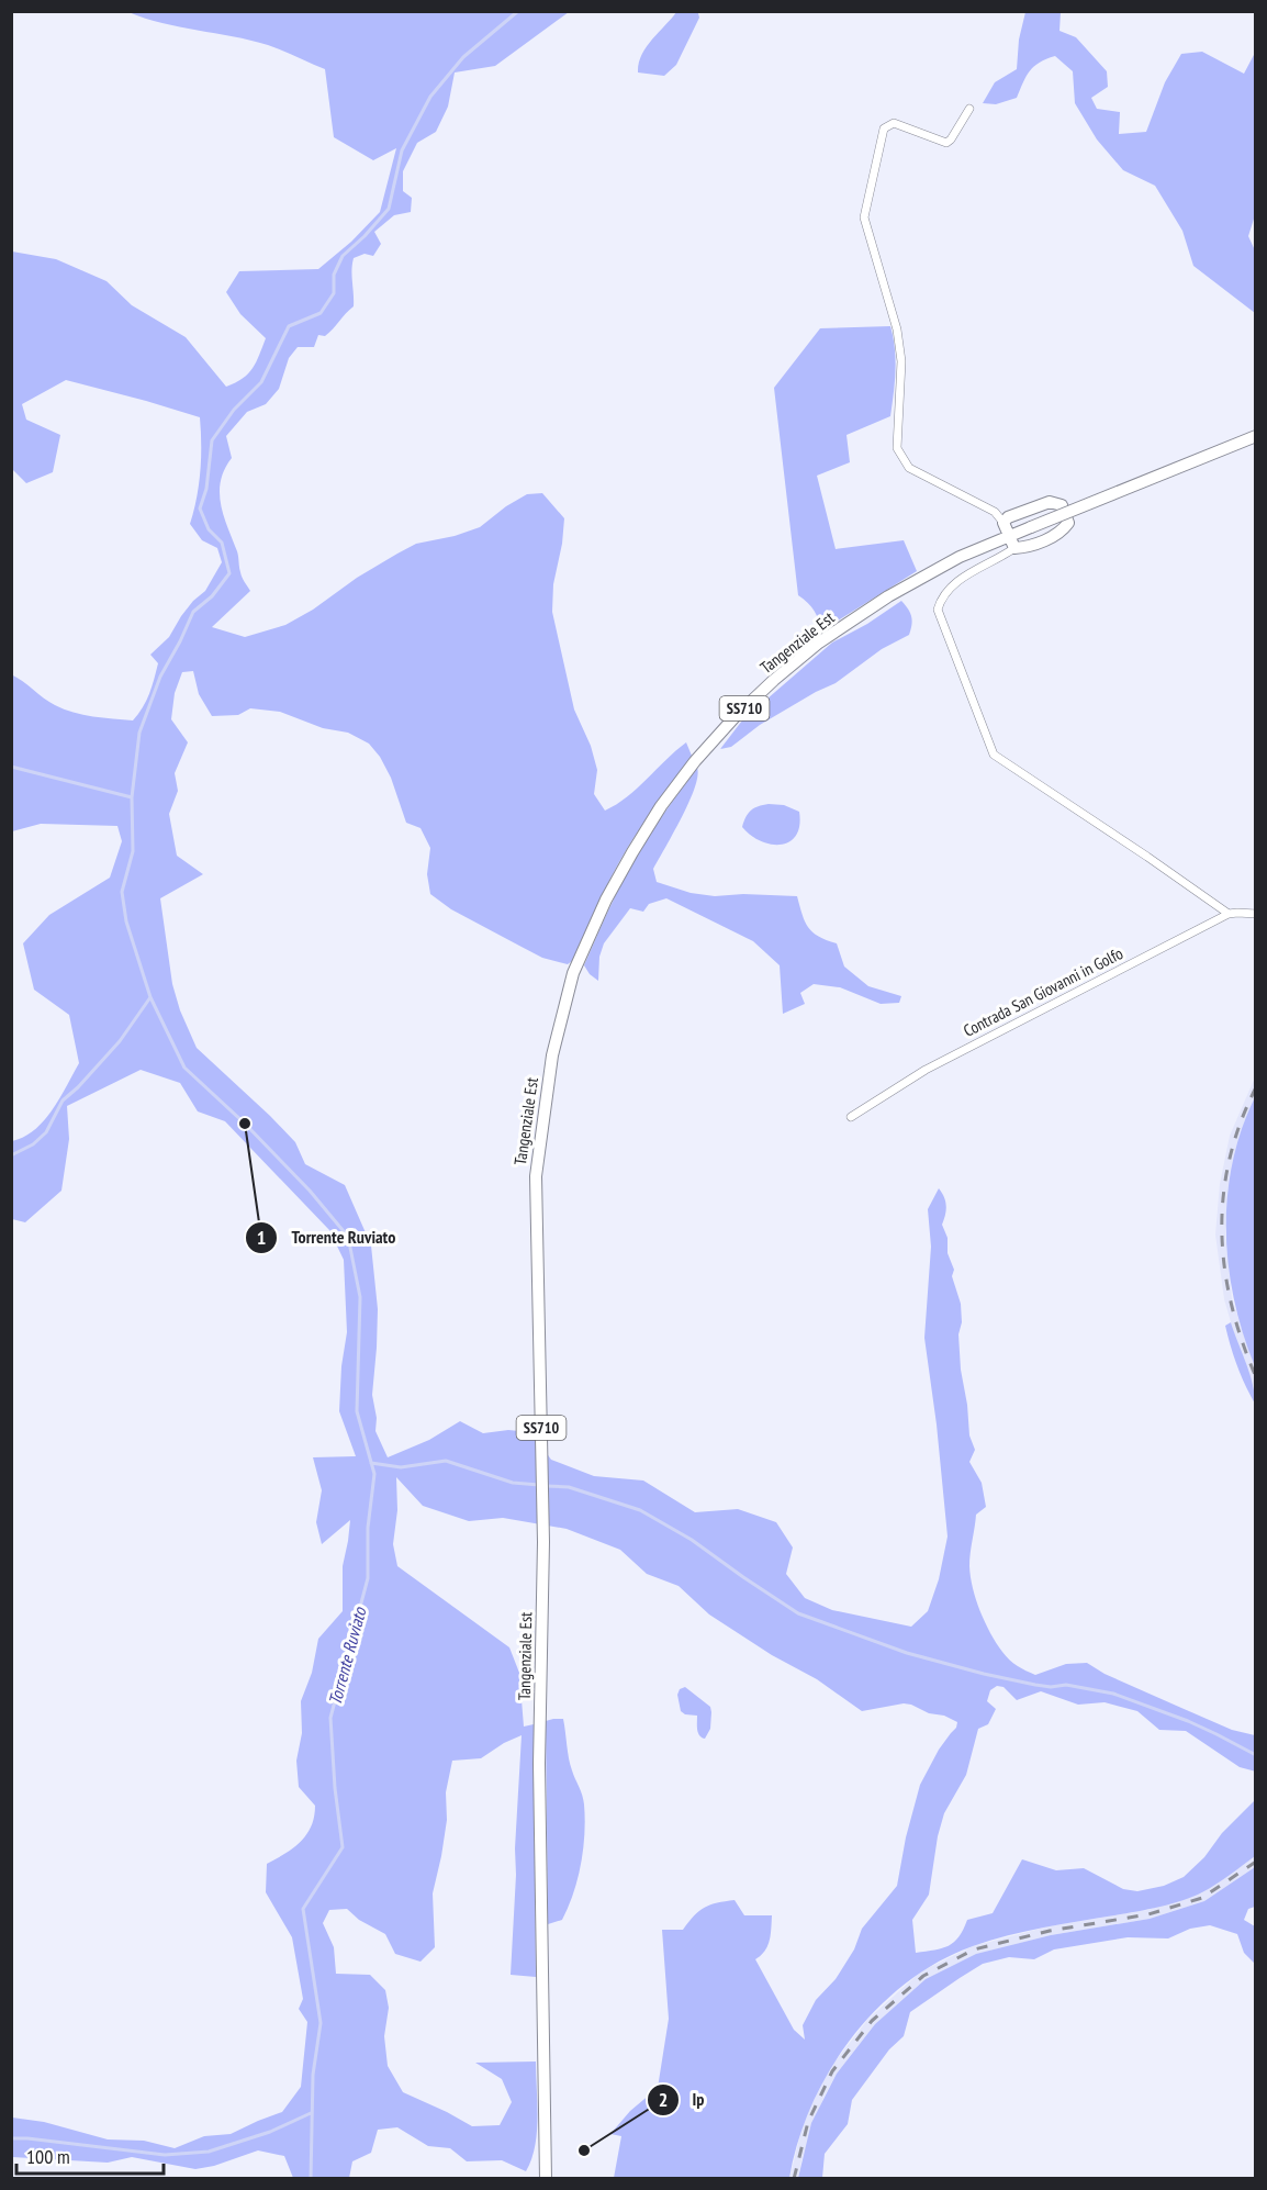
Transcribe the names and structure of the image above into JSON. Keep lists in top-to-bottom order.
{
  "streets": {
    "main road": ["Tangenziale Est", "SS710"],
    "street": ["Contrada San Giovanni in Golfo"]
  },
  "water": ["Torrente Ruviato"],
  "places": ["Torrente Ruviato", "Ip"],
  "scale_bar": "100 m"
}
